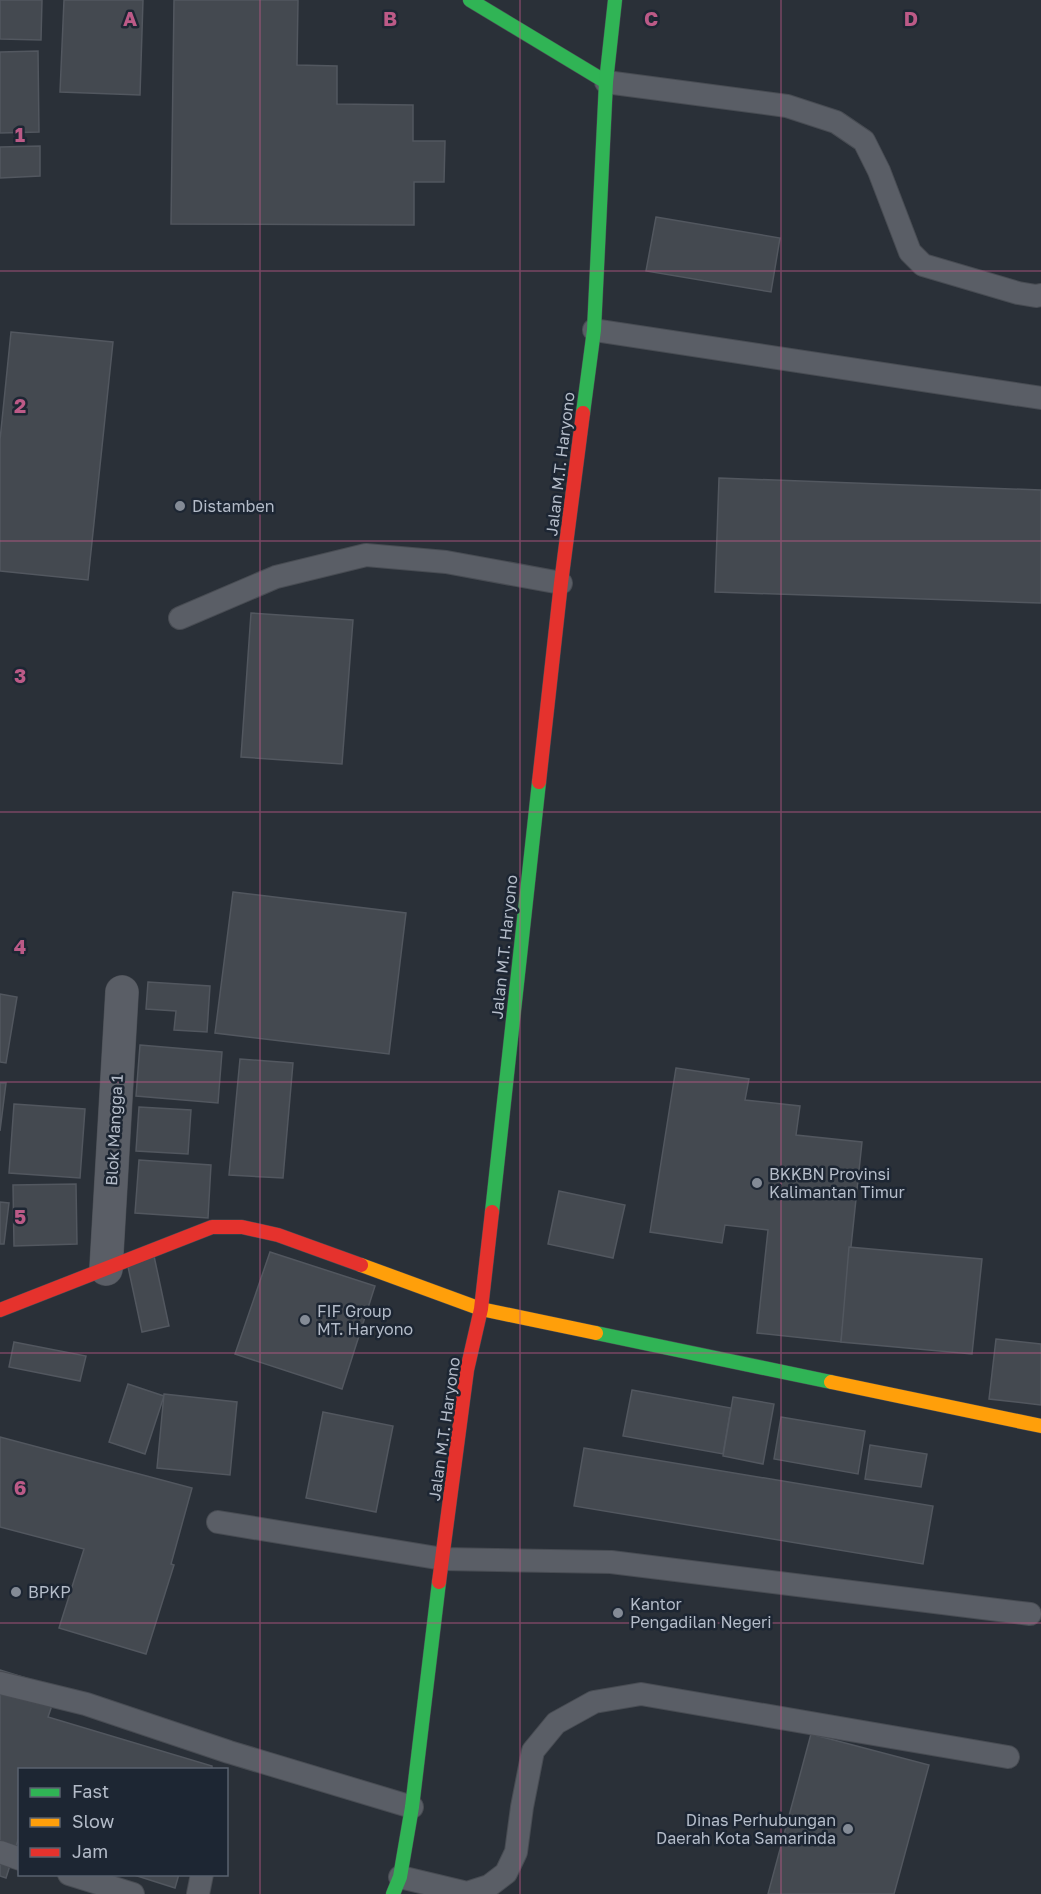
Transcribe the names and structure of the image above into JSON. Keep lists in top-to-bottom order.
{
  "streets": {
    "main road": ["Jalan M.T. Haryono"],
    "street": ["Blok Mangga 1"]
  },
  "places": [
    "Distamben",
    "BKKBN Provinsi Kalimantan Timur",
    "FIF Group MT. Haryono",
    "BPKP",
    "Kantor Pengadilan Negeri",
    "Dinas Perhubungan Daerah Kota Samarinda"
  ],
  "legend": ["Fast", "Slow", "Jam"],
  "grid": {
    "columns": [
      "A",
      "B",
      "C",
      "D"
    ],
    "rows": [
      "1",
      "2",
      "3",
      "4",
      "5",
      "6"
    ]
  }
}
